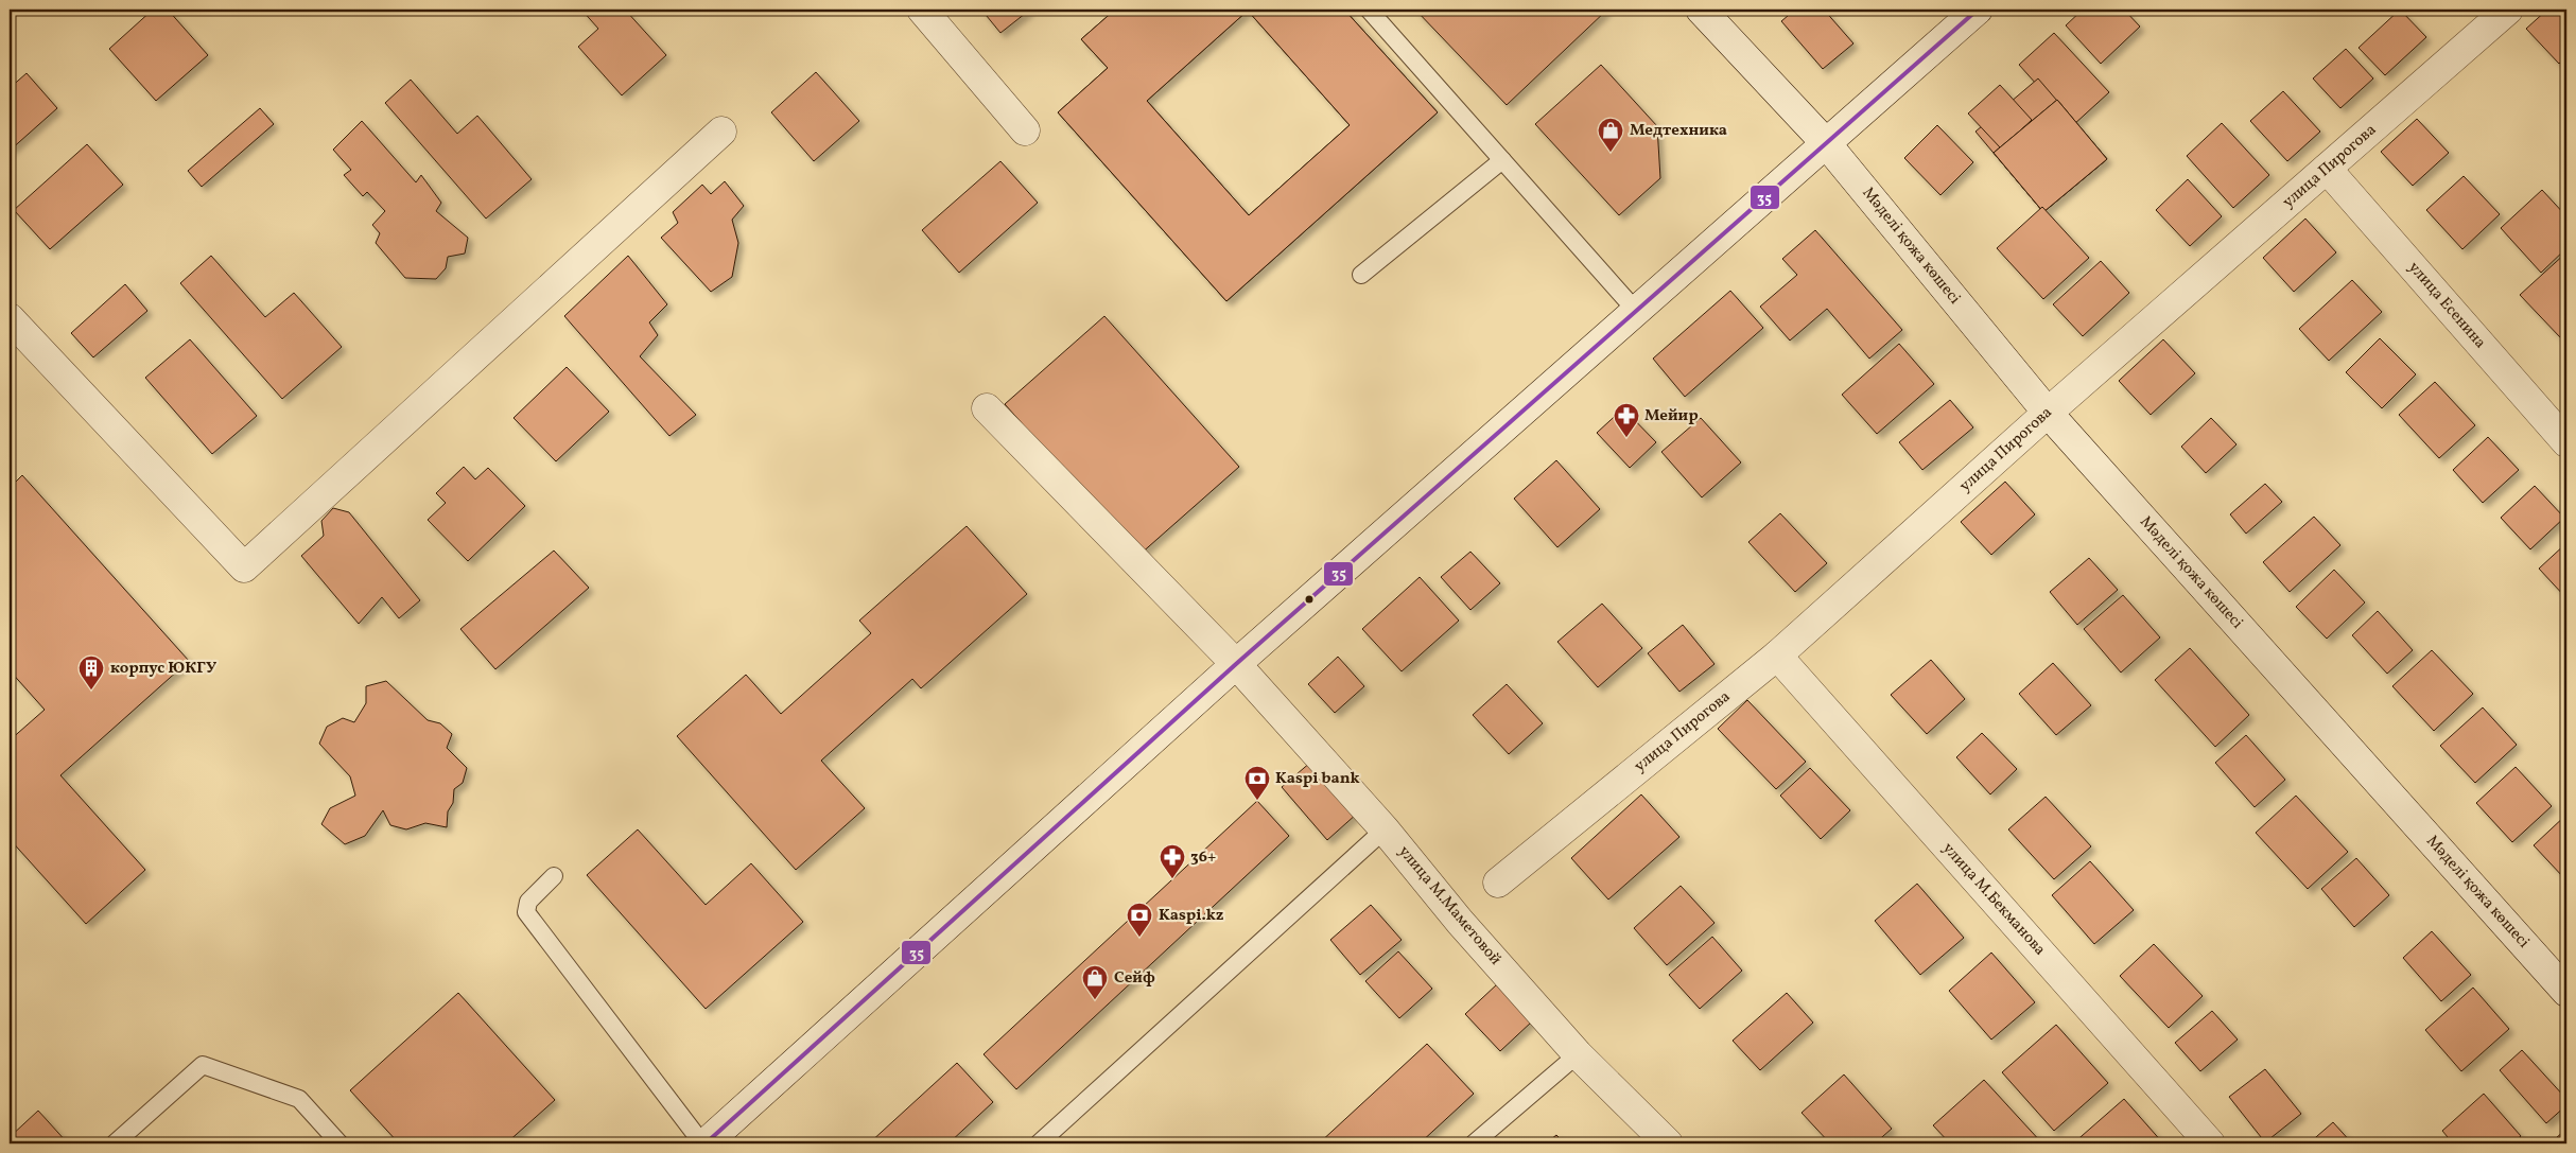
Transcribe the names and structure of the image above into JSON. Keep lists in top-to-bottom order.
{
  "streets": {
    "street": [
      "улица Пирогова",
      "Мәделі қожа көшесі",
      "улица Есенина",
      "улица М.Бекманова",
      "улица М.Маметовой"
    ]
  },
  "crossings": [
    ["улица Пирогова", "Мәделі қожа көшесі"],
    ["улица Пирогова", "улица Есенина"],
    ["улица Пирогова", "улица М.Бекманова"]
  ],
  "places": {
    "shop": ["Медтехника", "Сейф"],
    "pharmacy": ["Мейир", "36+"],
    "building": ["корпус ЮКГУ"],
    "bank": ["Kaspi bank", "Kaspi.kz"]
  },
  "lines": ["transit line 35"]
}
